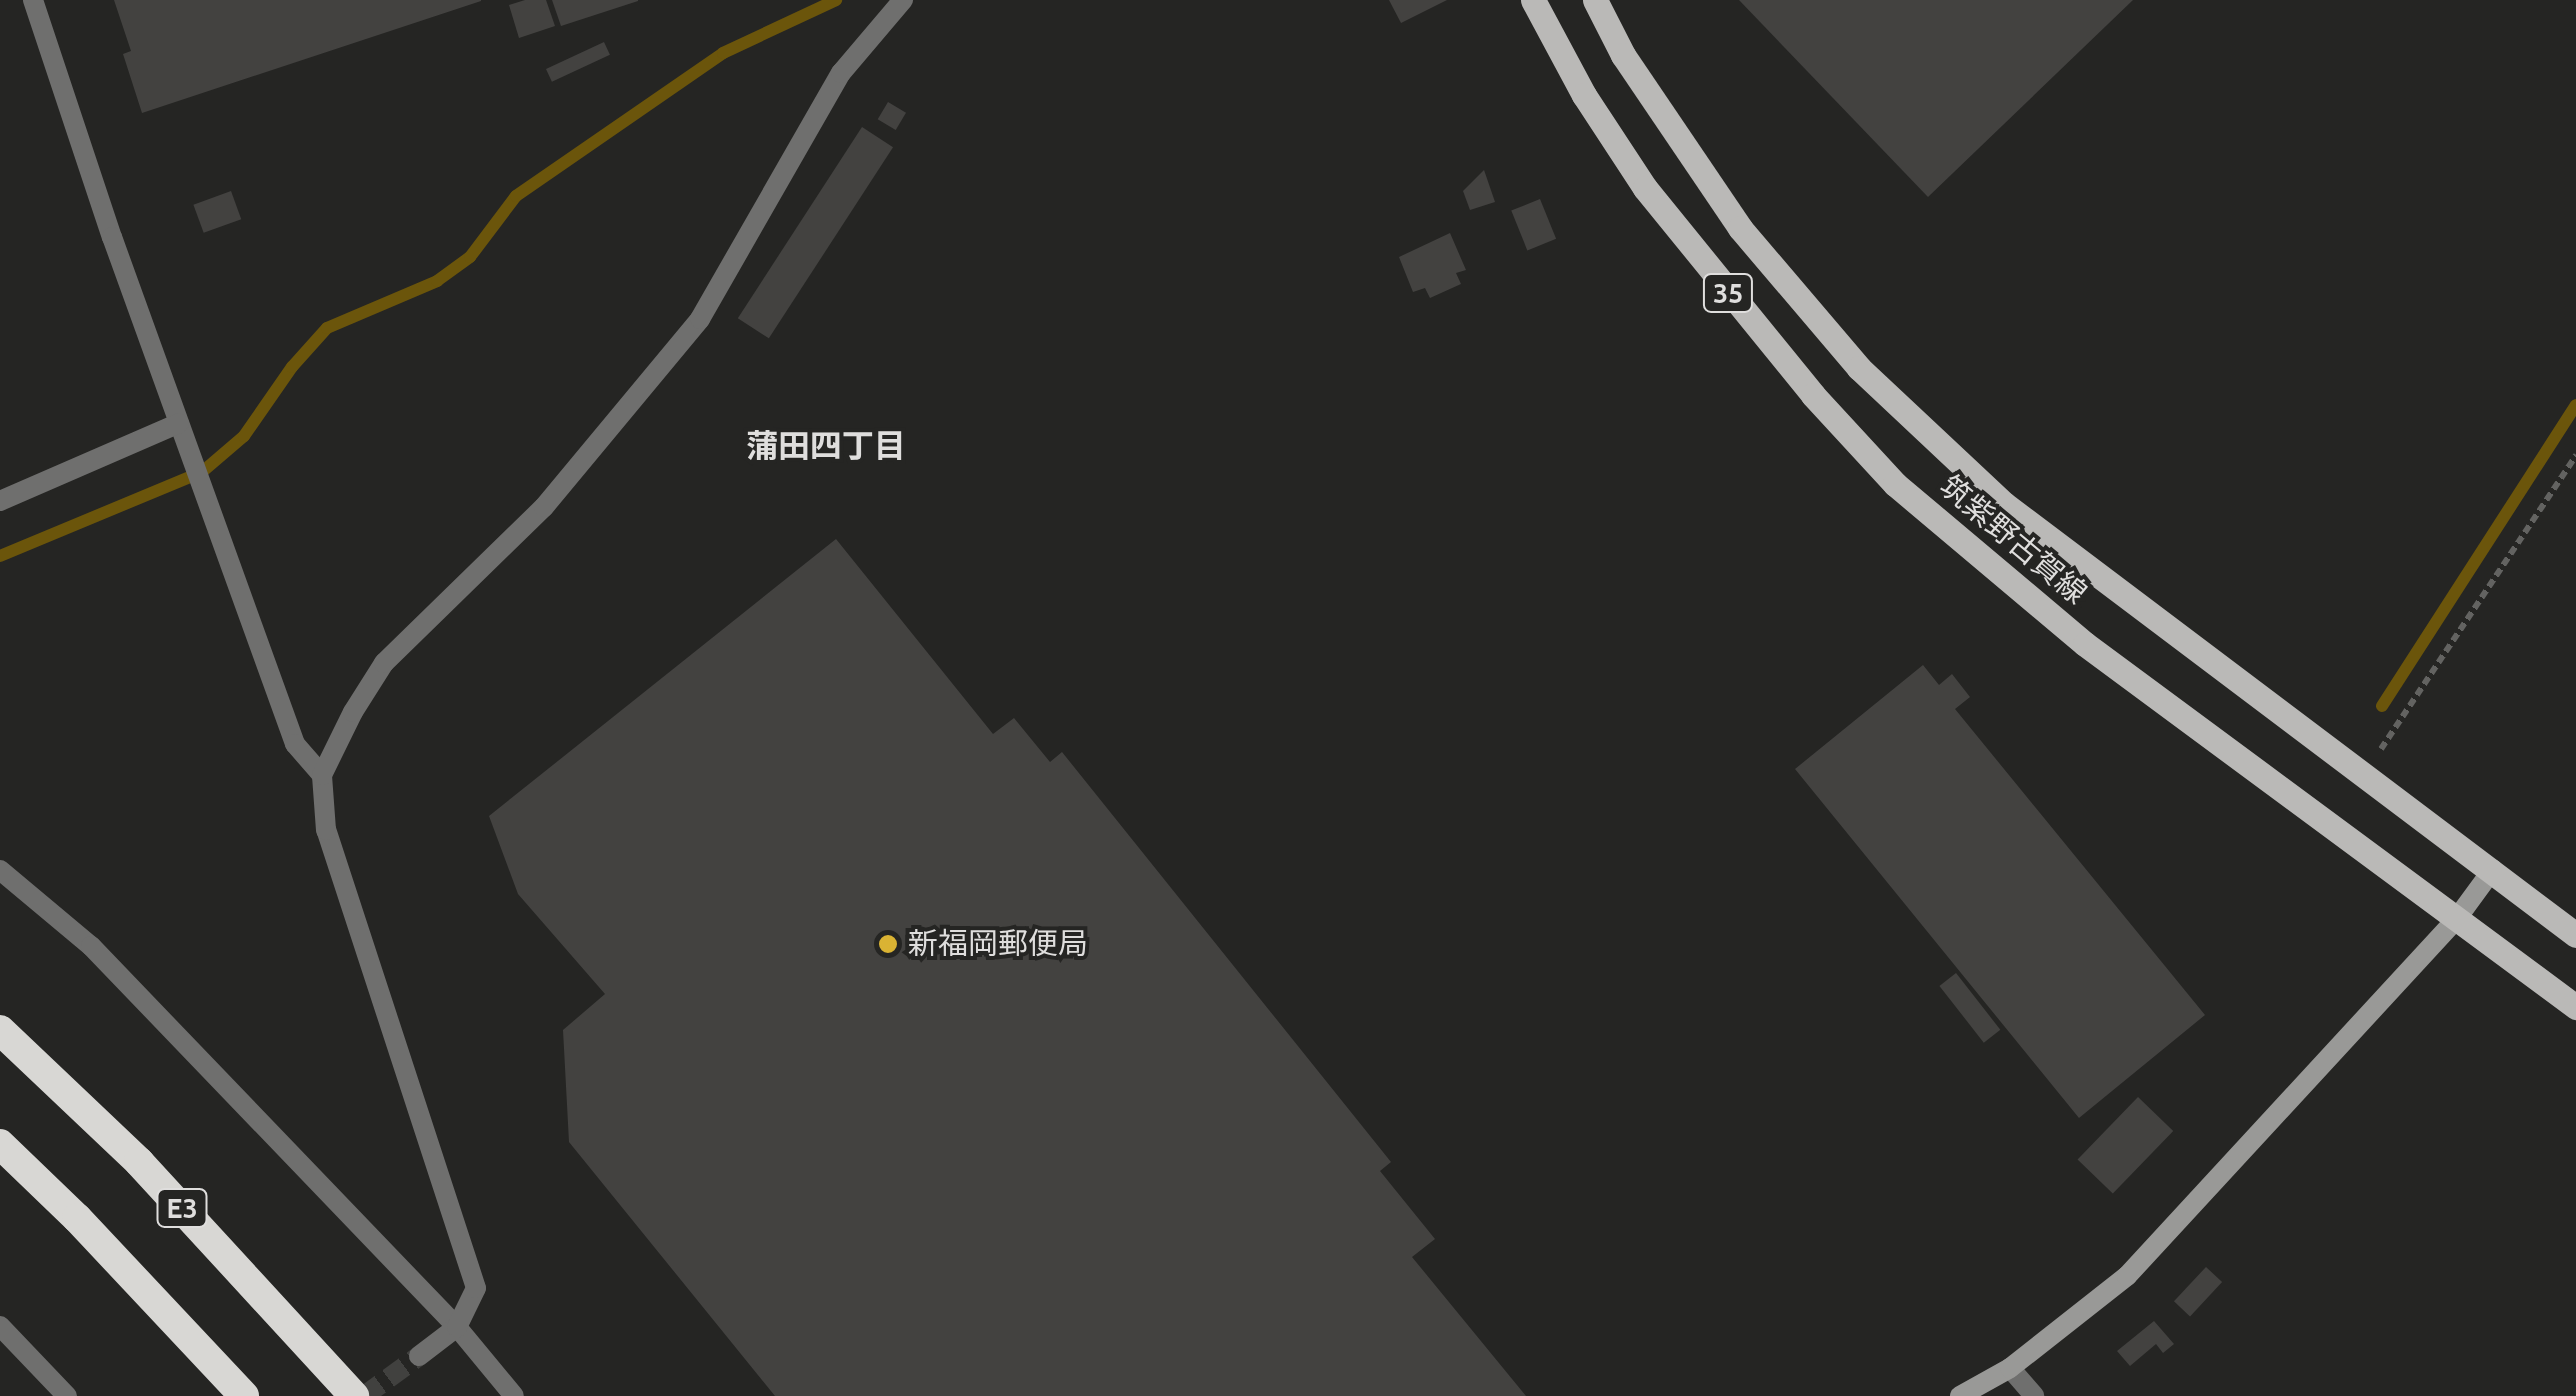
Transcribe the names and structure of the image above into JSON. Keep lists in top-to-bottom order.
{
  "streets": {
    "highway": ["E3"],
    "main road": ["35", "筑紫野古賀線"]
  },
  "districts": ["蒲田四丁目"],
  "places": ["新福岡郵便局"]
}
